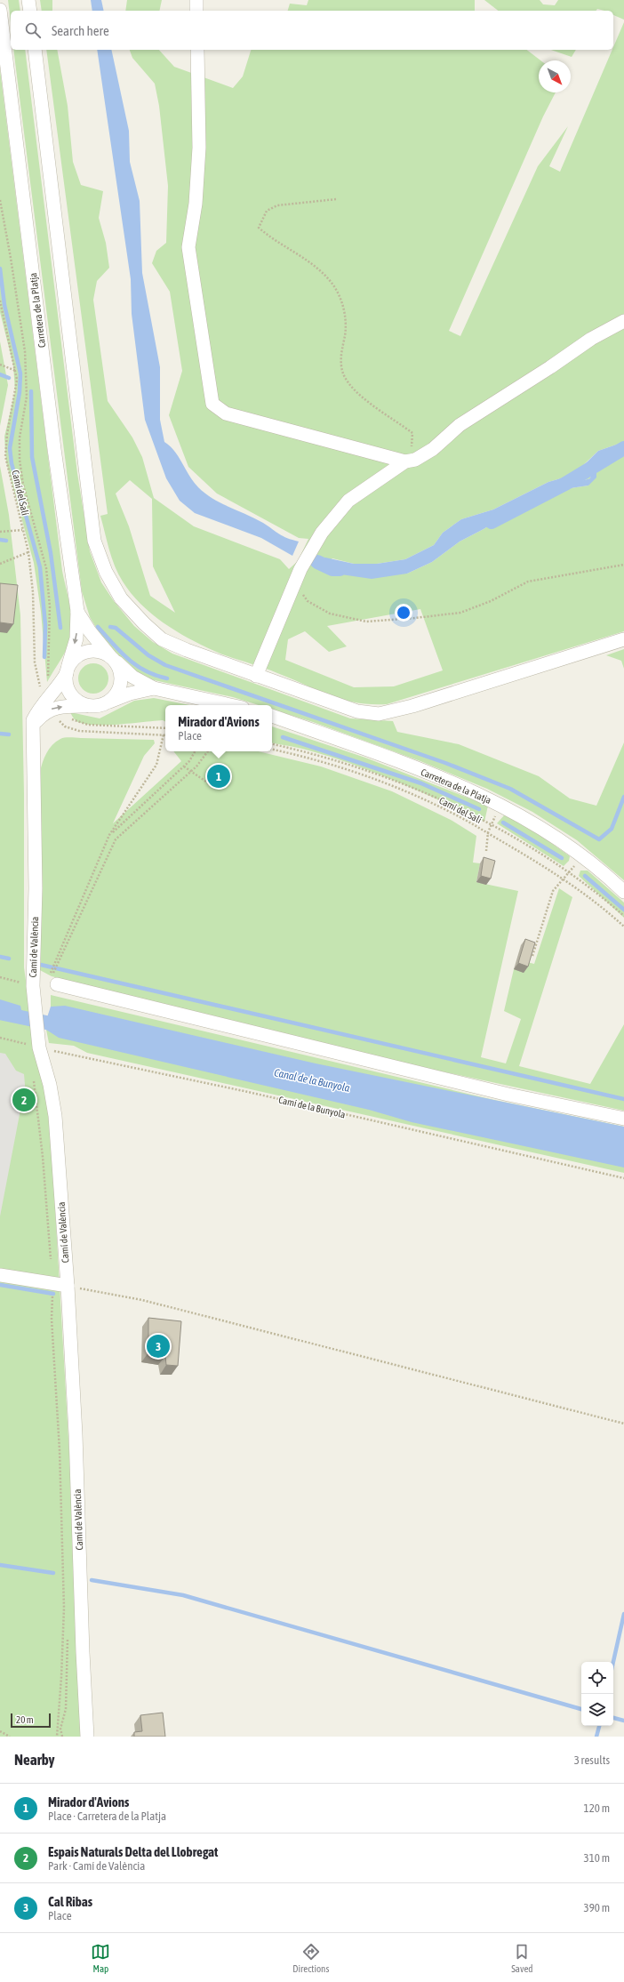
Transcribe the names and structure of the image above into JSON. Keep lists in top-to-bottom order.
{
  "streets": {
    "street": ["Carretera de la Platja", "Camí de València"],
    "path": ["Camí del Salí", "Camí de la Bunyola"]
  },
  "crossings": [
    ["Carretera de la Platja", "Camí de València"],
    ["Camí de València", "Camí de la Bunyola"]
  ],
  "water": ["Canal de la Bunyola"],
  "scale_bar": "20 m",
  "north": "bottom right",
  "page": {
    "search": "Search here",
    "popup": ["Mirador d'Avions", "Place"],
    "pins": ["1", "2", "3"],
    "scale": "20 m",
    "heading": ["Nearby", "3 results"],
    "list": [
      {
        "mark": "1",
        "name": "Mirador d'Avions",
        "note": "Place · Carretera de la Platja",
        "value": "120 m"
      },
      {
        "mark": "2",
        "name": "Espais Naturals Delta del Llobregat",
        "note": "Park · Camí de València",
        "value": "310 m"
      },
      {
        "mark": "3",
        "name": "Cal Ribas",
        "note": "Place",
        "value": "390 m"
      }
    ],
    "nav": ["Map", "Directions", "Saved"]
  }
}
